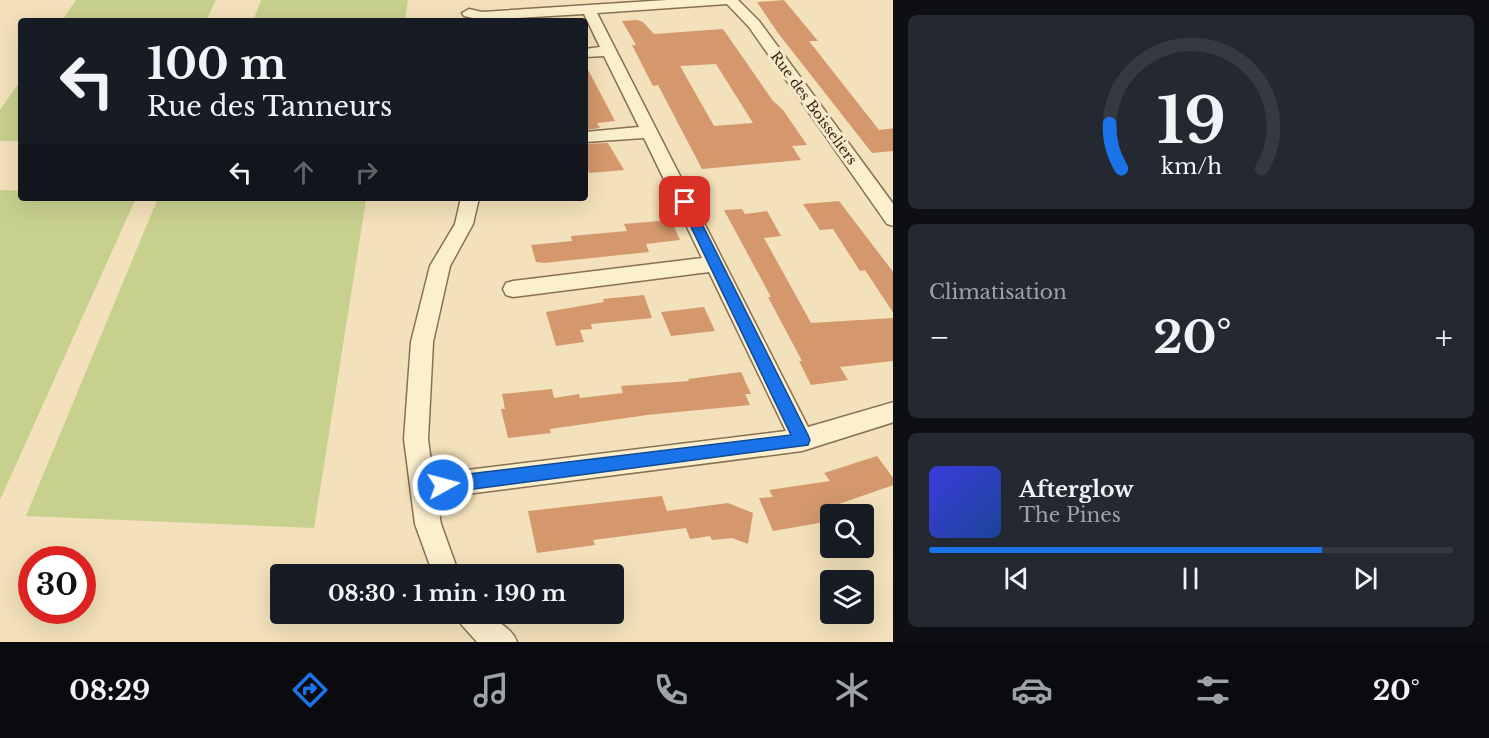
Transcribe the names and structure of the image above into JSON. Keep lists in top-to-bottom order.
{
  "streets": {
    "street": ["Rue des Boisseliers"]
  },
  "page": {
    "turn": ["100 m", "Rue des Tanneurs"],
    "tile": "Climatisation",
    "heat": ["−", "20°", "+"],
    "song": ["Afterglow", "The Pines"],
    "limit": "30",
    "trip": "08:30 · 1 min · 190 m",
    "tabs": ["08:29", "20°"],
    "gauge": ["19", "km/h"]
  }
}
